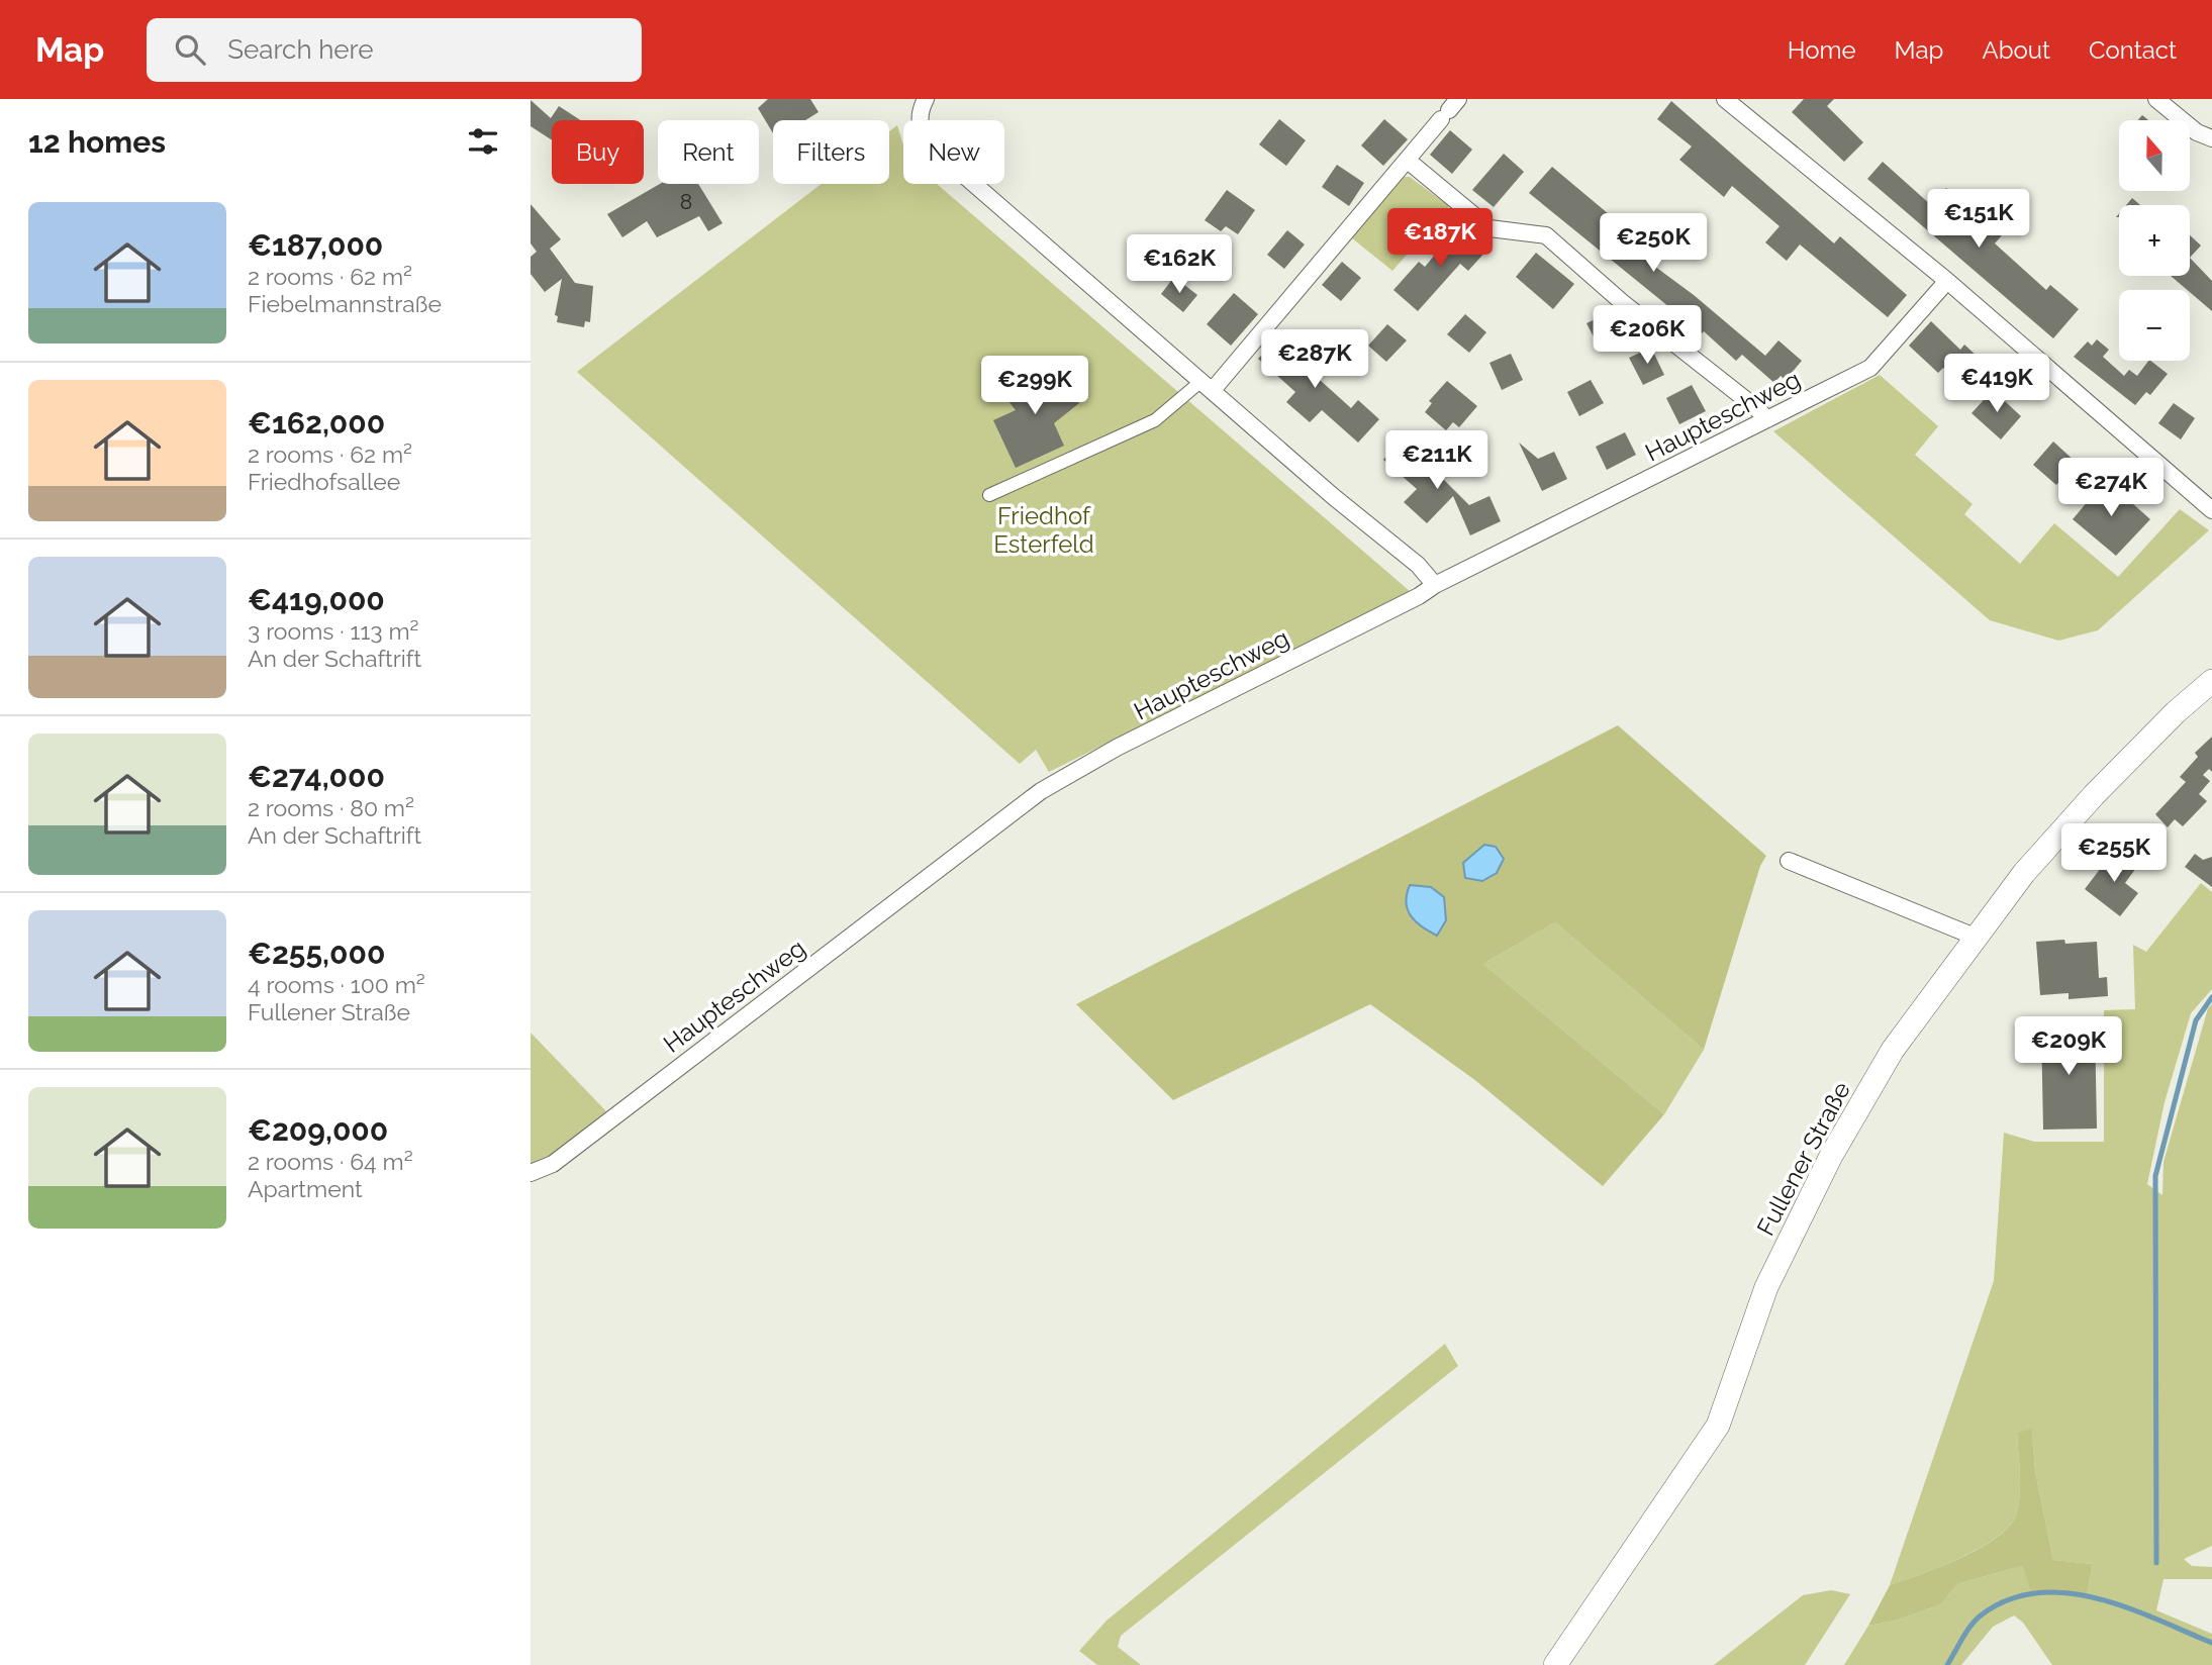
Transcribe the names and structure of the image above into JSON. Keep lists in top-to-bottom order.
{
  "streets": {
    "main road": ["Fullener Straße"],
    "street": ["Haupteschweg"]
  },
  "parks": ["Friedhof Esterfeld"],
  "house_numbers": ["8"],
  "north": "top",
  "page": {
    "header": "Map",
    "search": "Search here",
    "nav": [
      "Home",
      "Map",
      "About",
      "Contact"
    ],
    "heading": "12 homes",
    "map_buttons": ["+", "−"],
    "chip": [
      "Buy",
      "Rent",
      "Filters",
      "New"
    ],
    "list": [
      {
        "name": "€187,000",
        "note": "2 rooms · 62 m² · Fiebelmannstraße"
      },
      {
        "name": "€162,000",
        "note": "2 rooms · 62 m² · Friedhofsallee"
      },
      {
        "name": "€419,000",
        "note": "3 rooms · 113 m² · An der Schaftrift"
      },
      {
        "name": "€274,000",
        "note": "2 rooms · 80 m² · An der Schaftrift"
      },
      {
        "name": "€255,000",
        "note": "4 rooms · 100 m² · Fullener Straße"
      },
      {
        "name": "€209,000",
        "note": "2 rooms · 64 m² · Apartment"
      }
    ],
    "price": [
      "€151K",
      "€187K",
      "€250K",
      "€162K",
      "€206K",
      "€287K",
      "€419K",
      "€299K",
      "€211K",
      "€274K",
      "€255K",
      "€209K"
    ]
  }
}
